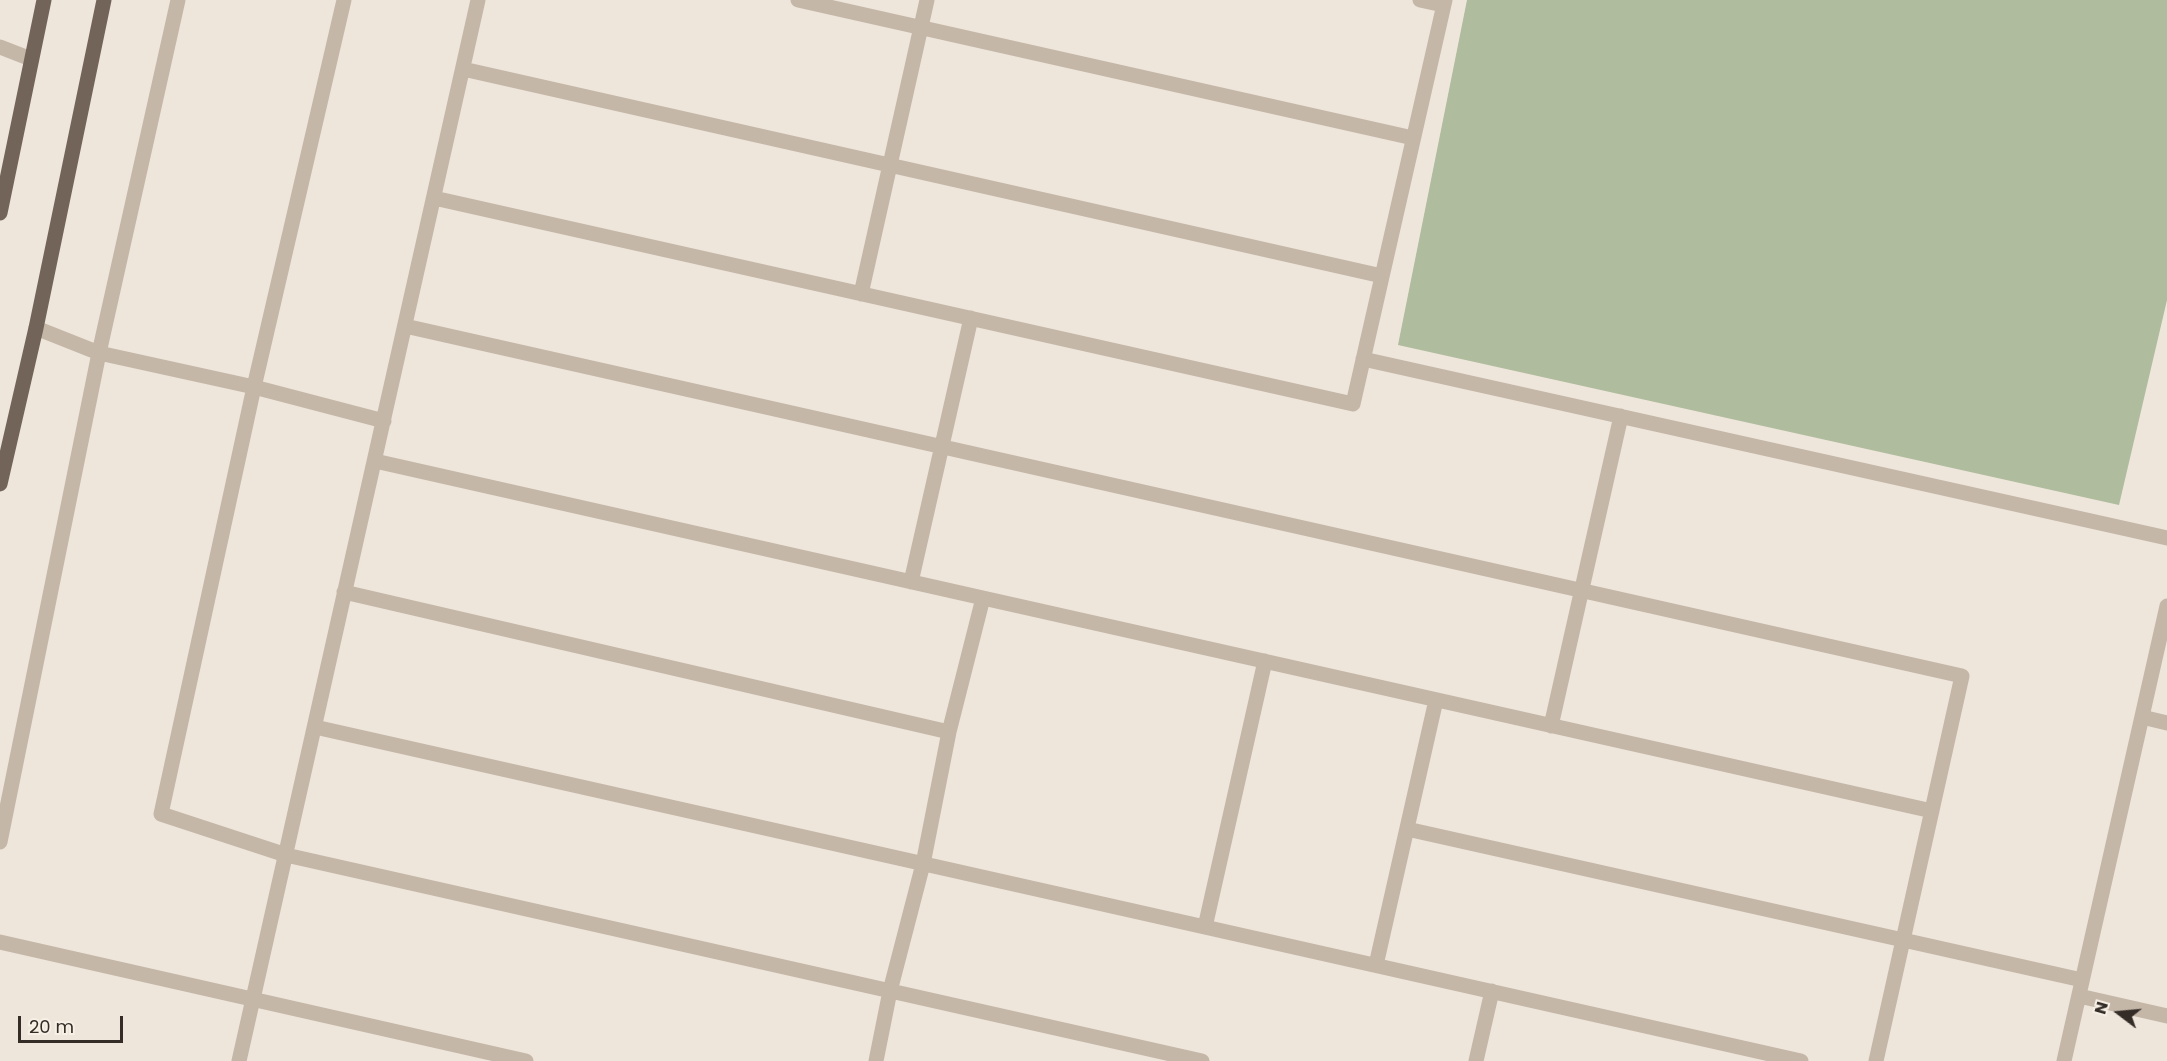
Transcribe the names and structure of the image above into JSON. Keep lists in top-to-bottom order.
{
  "scale_bar": "20 m",
  "north": "left"
}
